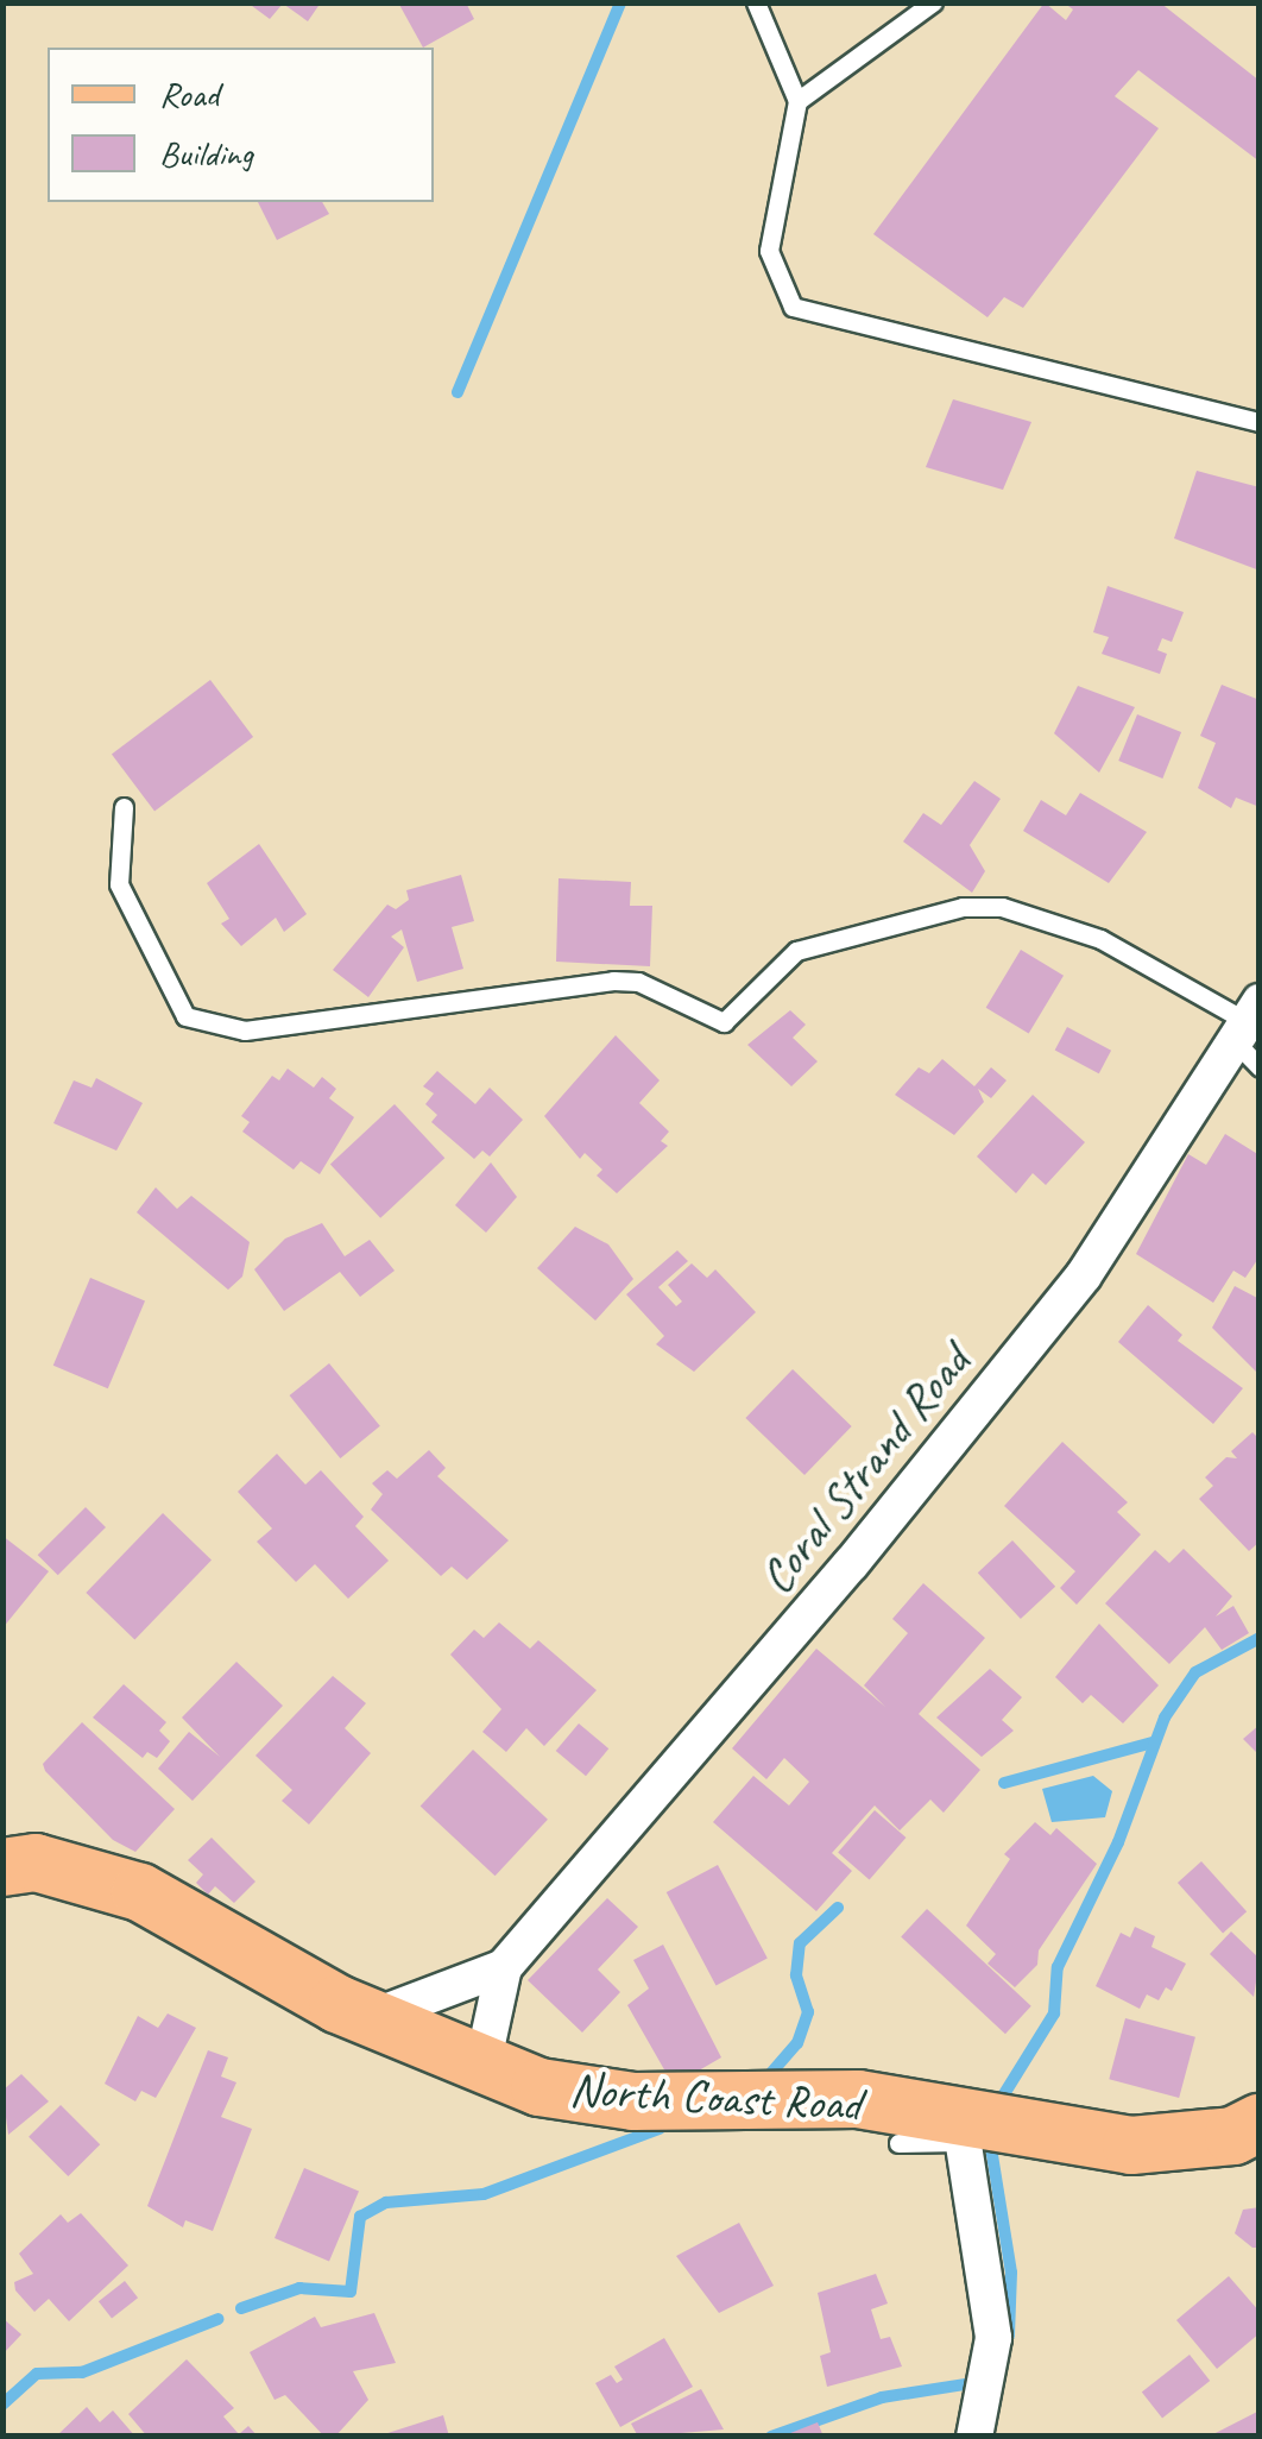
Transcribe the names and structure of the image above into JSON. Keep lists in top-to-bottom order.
{
  "streets": {
    "main road": ["North Coast Road"],
    "street": ["Coral Strand Road"]
  },
  "crossings": [
    ["Coral Strand Road", "North Coast Road"]
  ],
  "legend": ["Road", "Building"]
}
